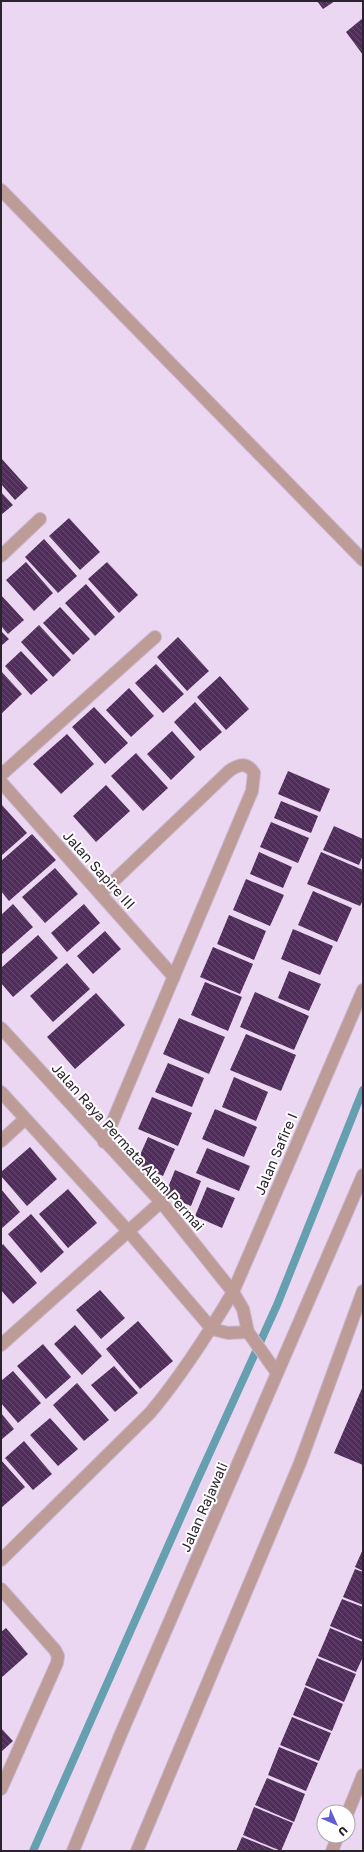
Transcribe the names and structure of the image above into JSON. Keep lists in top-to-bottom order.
{
  "streets": {
    "street": [
      "Jalan Sapire III",
      "Jalan Raya Permata Alam Permai",
      "Jalan Safire I",
      "Jalan Rajawali"
    ]
  },
  "crossings": [
    ["Jalan Raya Permata Alam Permai", "Jalan Safire I"],
    ["Jalan Raya Permata Alam Permai", "Jalan Rajawali"]
  ],
  "north": "bottom right"
}
